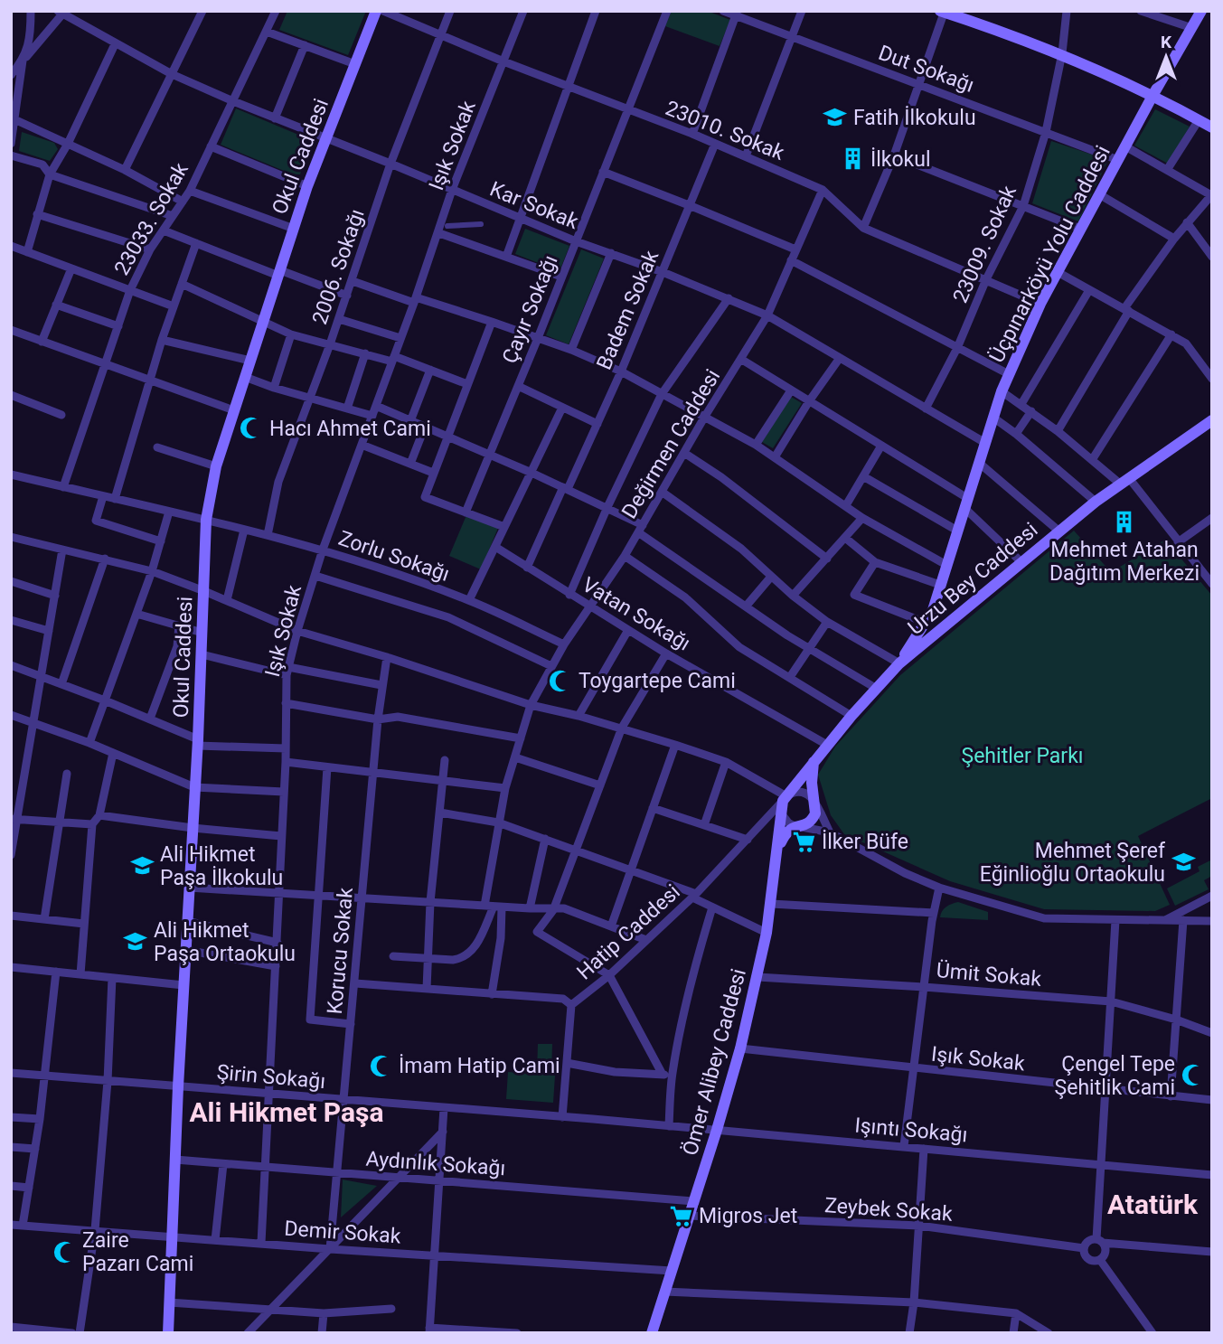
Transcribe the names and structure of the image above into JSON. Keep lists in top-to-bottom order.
{
  "streets": {
    "main road": [
      "Okul Caddesi",
      "Üçpınarköyü Yolu Caddesi",
      "Urzu Bey Caddesi",
      "Ömer Alibey Caddesi"
    ],
    "street": [
      "Dut Sokağı",
      "23010. Sokak",
      "Işık Sokak",
      "Kar Sokak",
      "23033. Sokak",
      "23009. Sokak",
      "2006. Sokağı",
      "Çayır Sokağı",
      "Badem Sokak",
      "Değirmen Caddesi",
      "Zorlu Sokağı",
      "Vatan Sokağı",
      "Hatip Caddesi",
      "Korucu Sokak",
      "Ümit Sokak",
      "Şirin Sokağı",
      "Işıntı Sokağı",
      "Aydınlık Sokağı",
      "Zeybek Sokak",
      "Demir Sokak"
    ]
  },
  "crossings": [
    ["Dut Sokağı", "23009. Sokak"],
    ["Dut Sokağı", "Üçpınarköyü Yolu Caddesi"],
    ["23010. Sokak", "Işık Sokak"],
    ["23010. Sokak", "23009. Sokak"],
    ["23010. Sokak", "Üçpınarköyü Yolu Caddesi"],
    ["23010. Sokak", "2006. Sokağı"],
    ["23010. Sokak", "Çayır Sokağı"],
    ["23010. Sokak", "Badem Sokak"],
    ["23010. Sokak", "Değirmen Caddesi"],
    ["Işık Sokak", "Kar Sokak"],
    ["Işık Sokak", "Zorlu Sokağı"],
    ["Işık Sokak", "Ömer Alibey Caddesi"],
    ["Işık Sokak", "Şirin Sokağı"],
    ["Işık Sokak", "Aydınlık Sokağı"],
    ["Işık Sokak", "Demir Sokak"],
    ["Okul Caddesi", "Kar Sokak"],
    ["Okul Caddesi", "Zorlu Sokağı"],
    ["Okul Caddesi", "Şirin Sokağı"],
    ["Okul Caddesi", "Aydınlık Sokağı"],
    ["Okul Caddesi", "Demir Sokak"],
    ["Kar Sokak", "23033. Sokak"],
    ["Kar Sokak", "23009. Sokak"],
    ["Kar Sokak", "Üçpınarköyü Yolu Caddesi"],
    ["Kar Sokak", "2006. Sokağı"],
    ["Kar Sokak", "Çayır Sokağı"],
    ["Kar Sokak", "Badem Sokak"],
    ["Kar Sokak", "Değirmen Caddesi"],
    ["23033. Sokak", "Zorlu Sokağı"],
    ["Üçpınarköyü Yolu Caddesi", "Urzu Bey Caddesi"],
    ["2006. Sokağı", "Zorlu Sokağı"],
    ["Badem Sokak", "Vatan Sokağı"],
    ["Değirmen Caddesi", "Zorlu Sokağı"],
    ["Değirmen Caddesi", "Vatan Sokağı"],
    ["Urzu Bey Caddesi", "Vatan Sokağı"],
    ["Urzu Bey Caddesi", "Hatip Caddesi"],
    ["Urzu Bey Caddesi", "Ömer Alibey Caddesi"],
    ["Hatip Caddesi", "Ömer Alibey Caddesi"],
    ["Hatip Caddesi", "Şirin Sokağı"],
    ["Korucu Sokak", "Şirin Sokağı"],
    ["Korucu Sokak", "Aydınlık Sokağı"],
    ["Korucu Sokak", "Demir Sokak"],
    ["Ümit Sokak", "Ömer Alibey Caddesi"],
    ["Ömer Alibey Caddesi", "Şirin Sokağı"],
    ["Ömer Alibey Caddesi", "Işıntı Sokağı"],
    ["Ömer Alibey Caddesi", "Aydınlık Sokağı"],
    ["Ömer Alibey Caddesi", "Zeybek Sokak"],
    ["Ömer Alibey Caddesi", "Demir Sokak"],
    ["Şirin Sokağı", "Işıntı Sokağı"]
  ],
  "districts": ["Ali Hikmet Paşa", "Atatürk"],
  "parks": ["Şehitler Parkı"],
  "places": {
    "school or university": [
      "Fatih İlkokulu",
      "Mehmet Şeref Eğinlioğlu Ortaokulu",
      "Ali Hikmet Paşa İlkokulu",
      "Ali Hikmet Paşa Ortaokulu"
    ],
    "building": ["İlkokul", "Mehmet Atahan Dağıtım Merkezi"],
    "mosque": [
      "Hacı Ahmet Cami",
      "Toygartepe Cami",
      "İmam Hatip Cami",
      "Çengel Tepe Şehitlik Cami",
      "Zaire Pazarı Cami"
    ],
    "supermarket": ["İlker Büfe", "Migros Jet"]
  },
  "north": "top"
}
